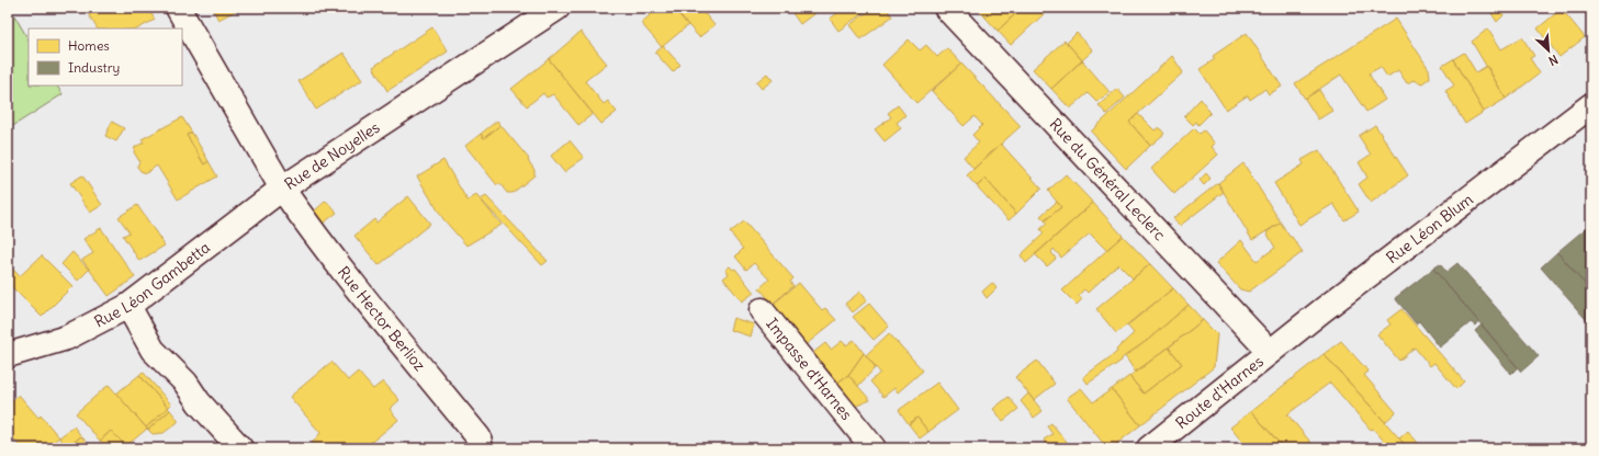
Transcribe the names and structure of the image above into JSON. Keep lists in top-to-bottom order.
{
  "streets": {
    "street": [
      "Rue de Noyelles",
      "Rue du Général Leclerc",
      "Rue Léon Blum",
      "Rue Léon Gambetta",
      "Rue Hector Berlioz",
      "Impasse d'Harnes",
      "Route d'Harnes"
    ]
  },
  "crossings": [
    ["Rue de Noyelles", "Rue Léon Gambetta"],
    ["Rue de Noyelles", "Rue Hector Berlioz"],
    ["Rue du Général Leclerc", "Rue Léon Blum"],
    ["Rue du Général Leclerc", "Route d'Harnes"],
    ["Rue Léon Blum", "Route d'Harnes"],
    ["Rue Léon Gambetta", "Rue Hector Berlioz"]
  ],
  "legend": ["Homes", "Industry"],
  "north": "bottom right"
}
